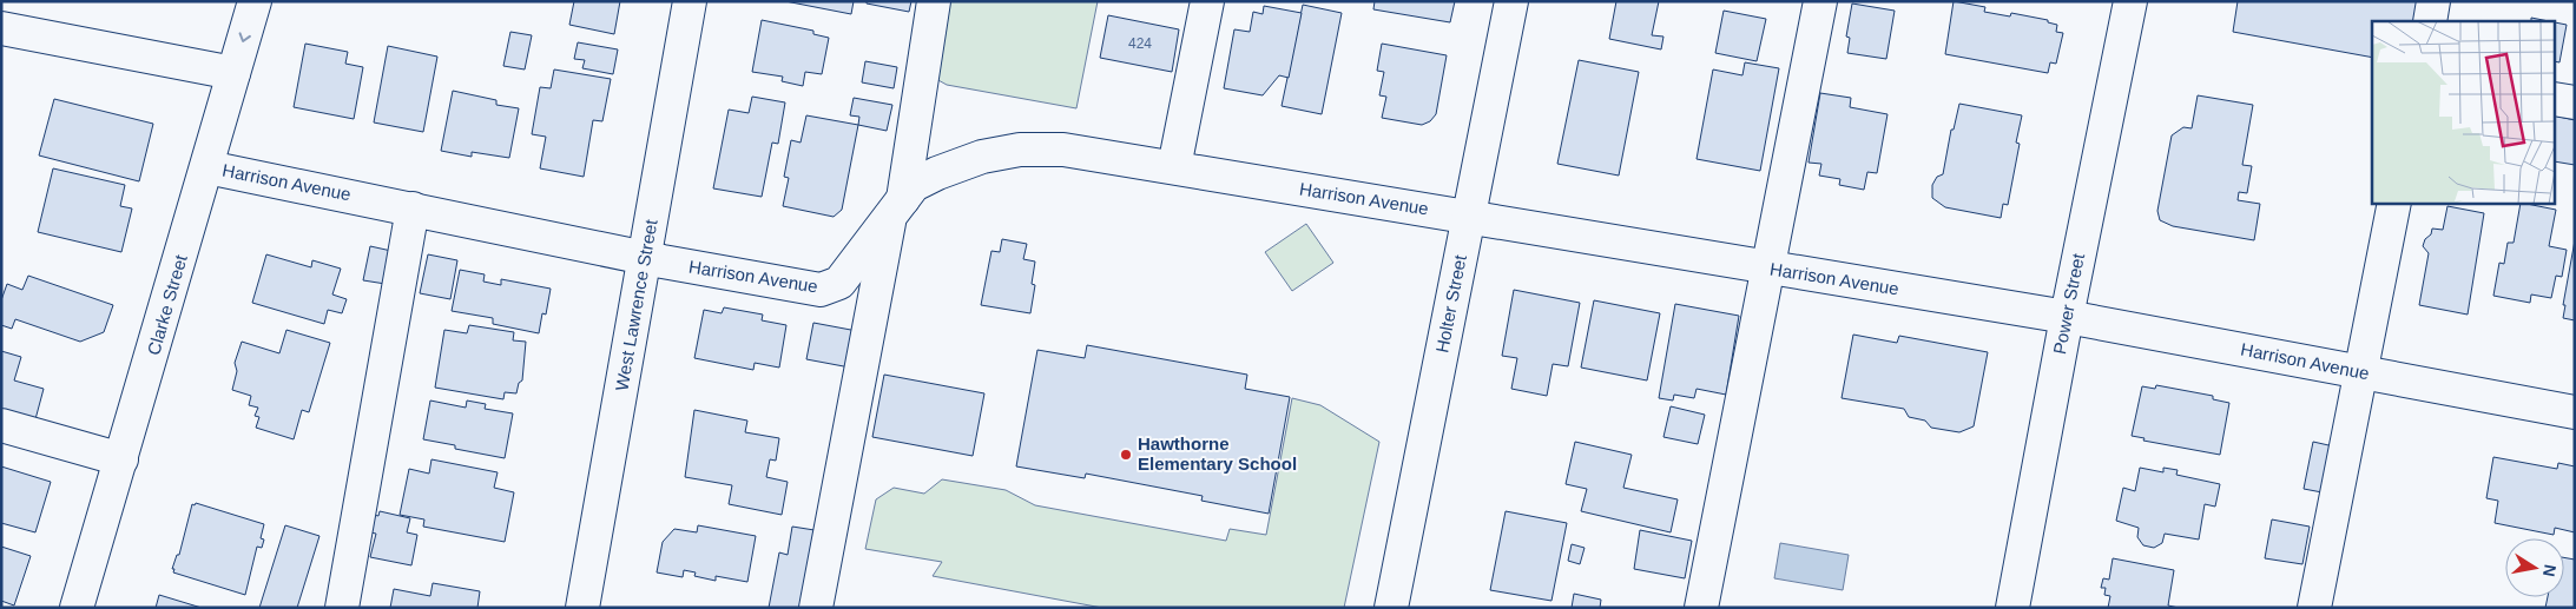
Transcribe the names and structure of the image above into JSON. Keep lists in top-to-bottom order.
{
  "streets": {
    "street": [
      "Harrison Avenue",
      "Holter Street",
      "Power Street",
      "Clarke Street",
      "West Lawrence Street"
    ]
  },
  "crossings": [
    ["Harrison Avenue", "Holter Street"],
    ["Harrison Avenue", "Power Street"],
    ["Harrison Avenue", "Clarke Street"],
    ["Harrison Avenue", "West Lawrence Street"]
  ],
  "places": ["Hawthorne Elementary School"],
  "house_numbers": ["424"],
  "north": "right"
}
